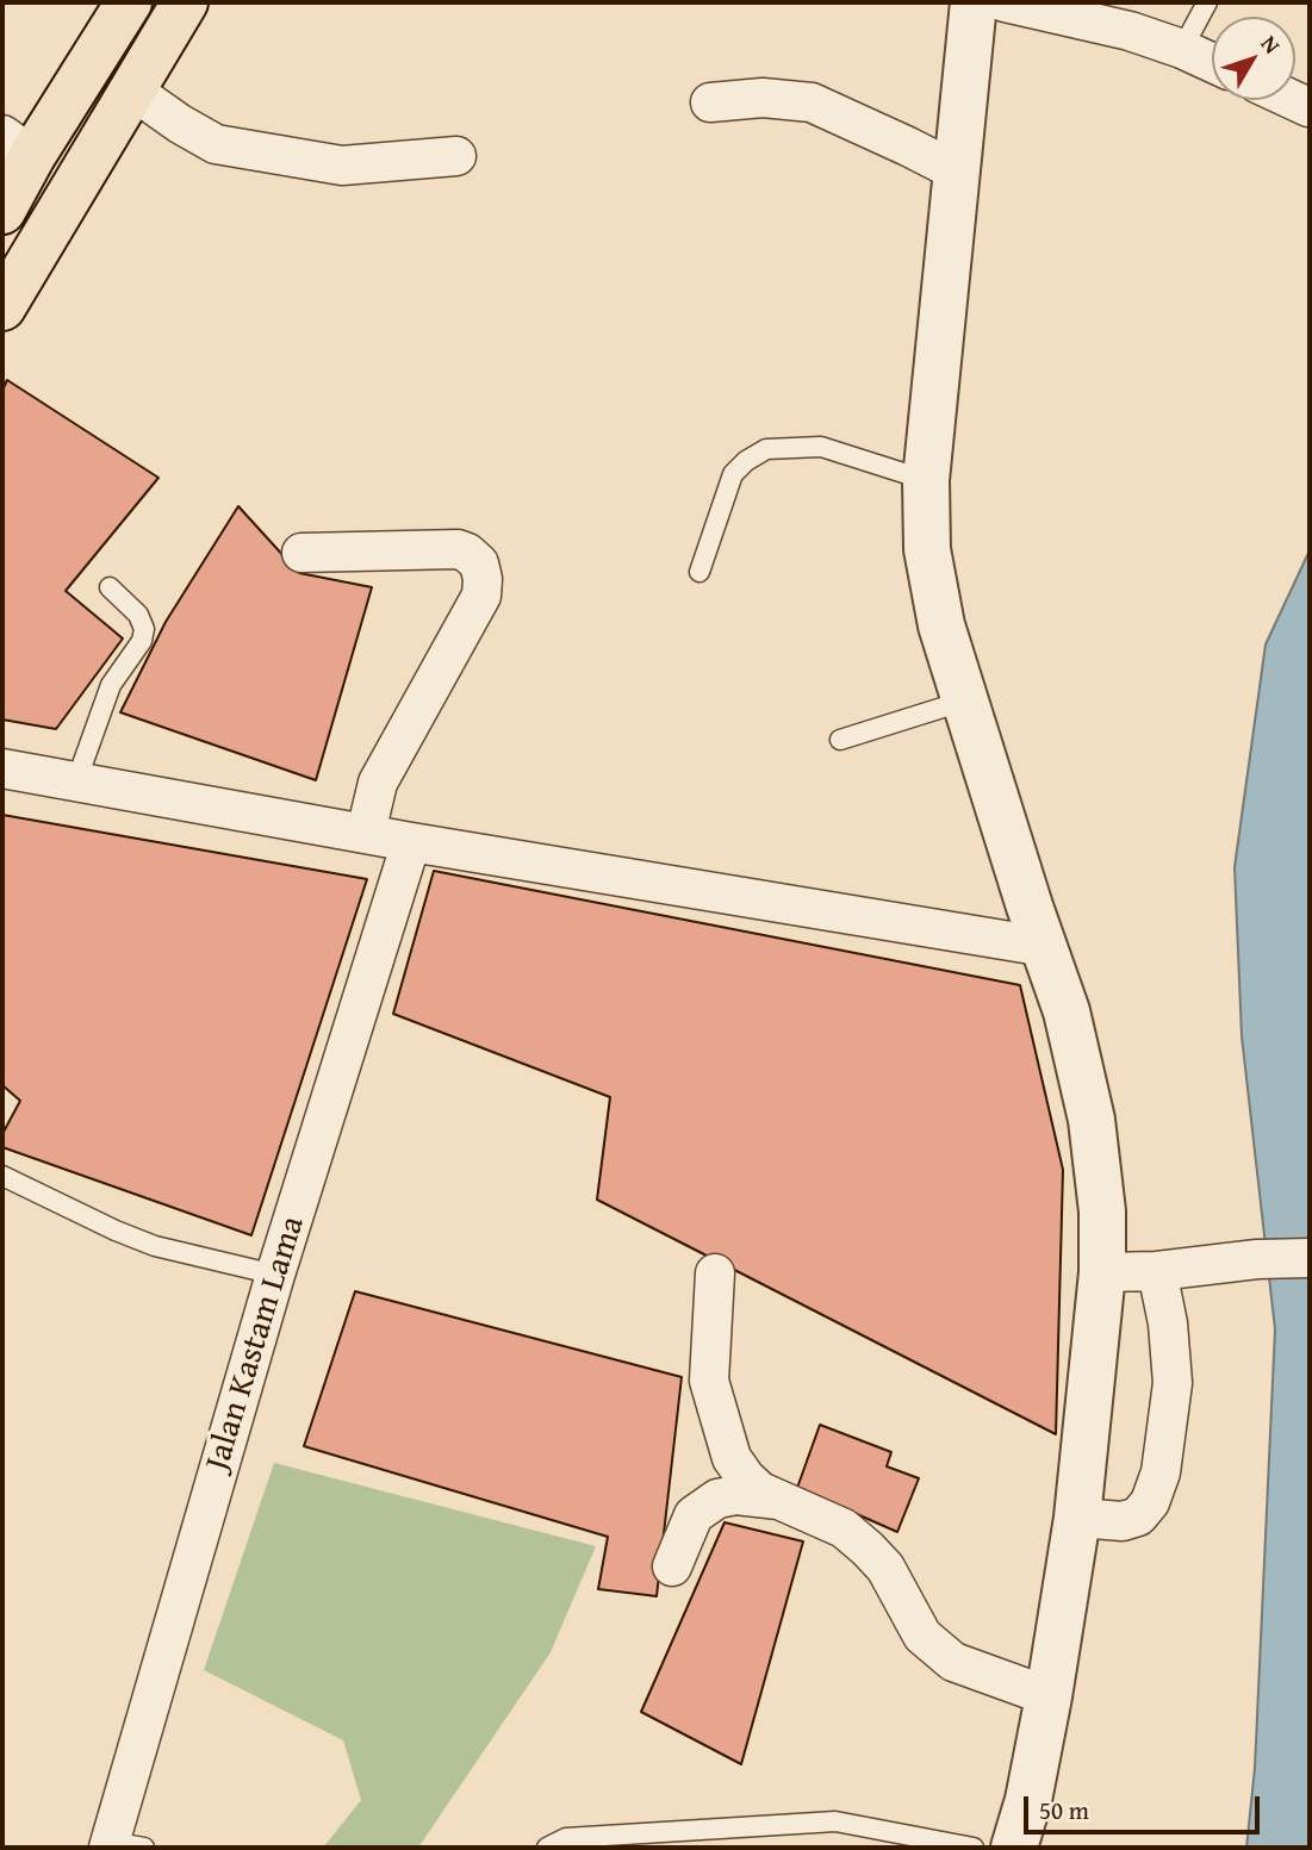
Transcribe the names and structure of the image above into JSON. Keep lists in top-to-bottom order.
{
  "streets": {
    "street": ["Jalan Kastam Lama"]
  },
  "scale_bar": "50 m",
  "north": "top right"
}
